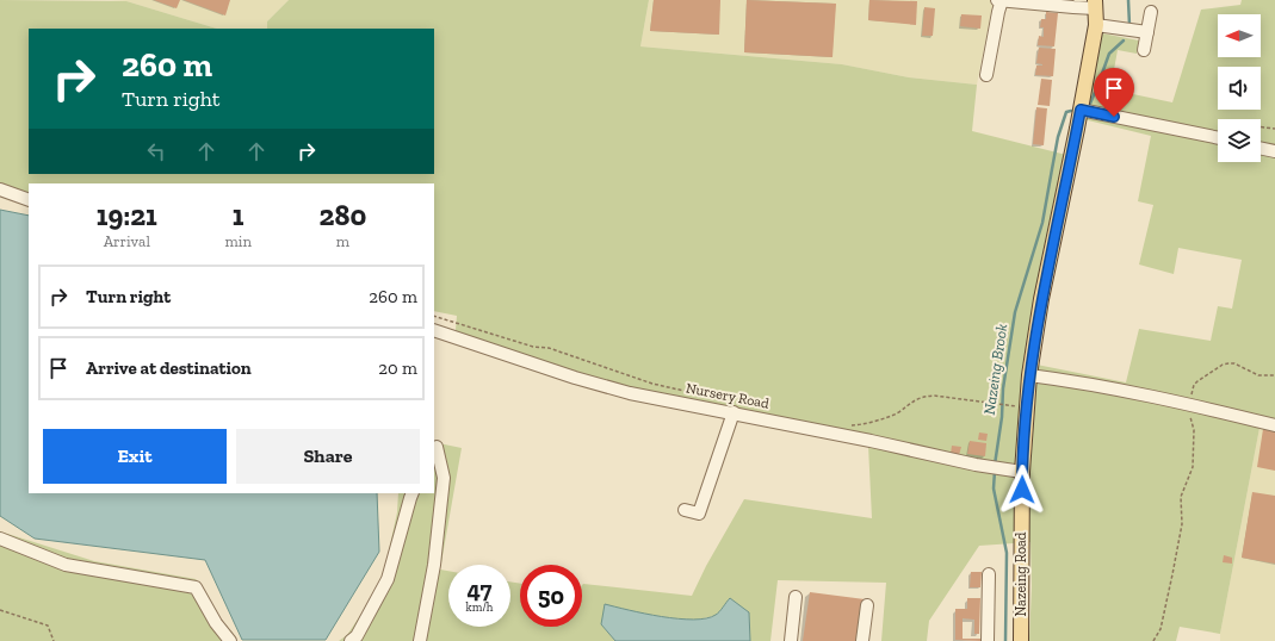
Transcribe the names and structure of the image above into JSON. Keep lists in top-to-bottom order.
{
  "streets": {
    "main road": ["Nazeing Road"],
    "street": ["Nursery Road"]
  },
  "crossings": [
    ["Nursery Road", "Nazeing Road"]
  ],
  "water": ["Nazeing Brook"],
  "north": "left",
  "page": {
    "turn": ["260 m", "Turn right"],
    "eta": [
      "19:21",
      "Arrival",
      "1",
      "min",
      "280",
      "m"
    ],
    "list": [
      {
        "name": "Turn right",
        "value": "260 m"
      },
      {
        "name": "Arrive at destination",
        "value": "20 m"
      }
    ],
    "buttons": ["Exit", "Share"],
    "speed": "47 km/h",
    "limit": "50"
  }
}
